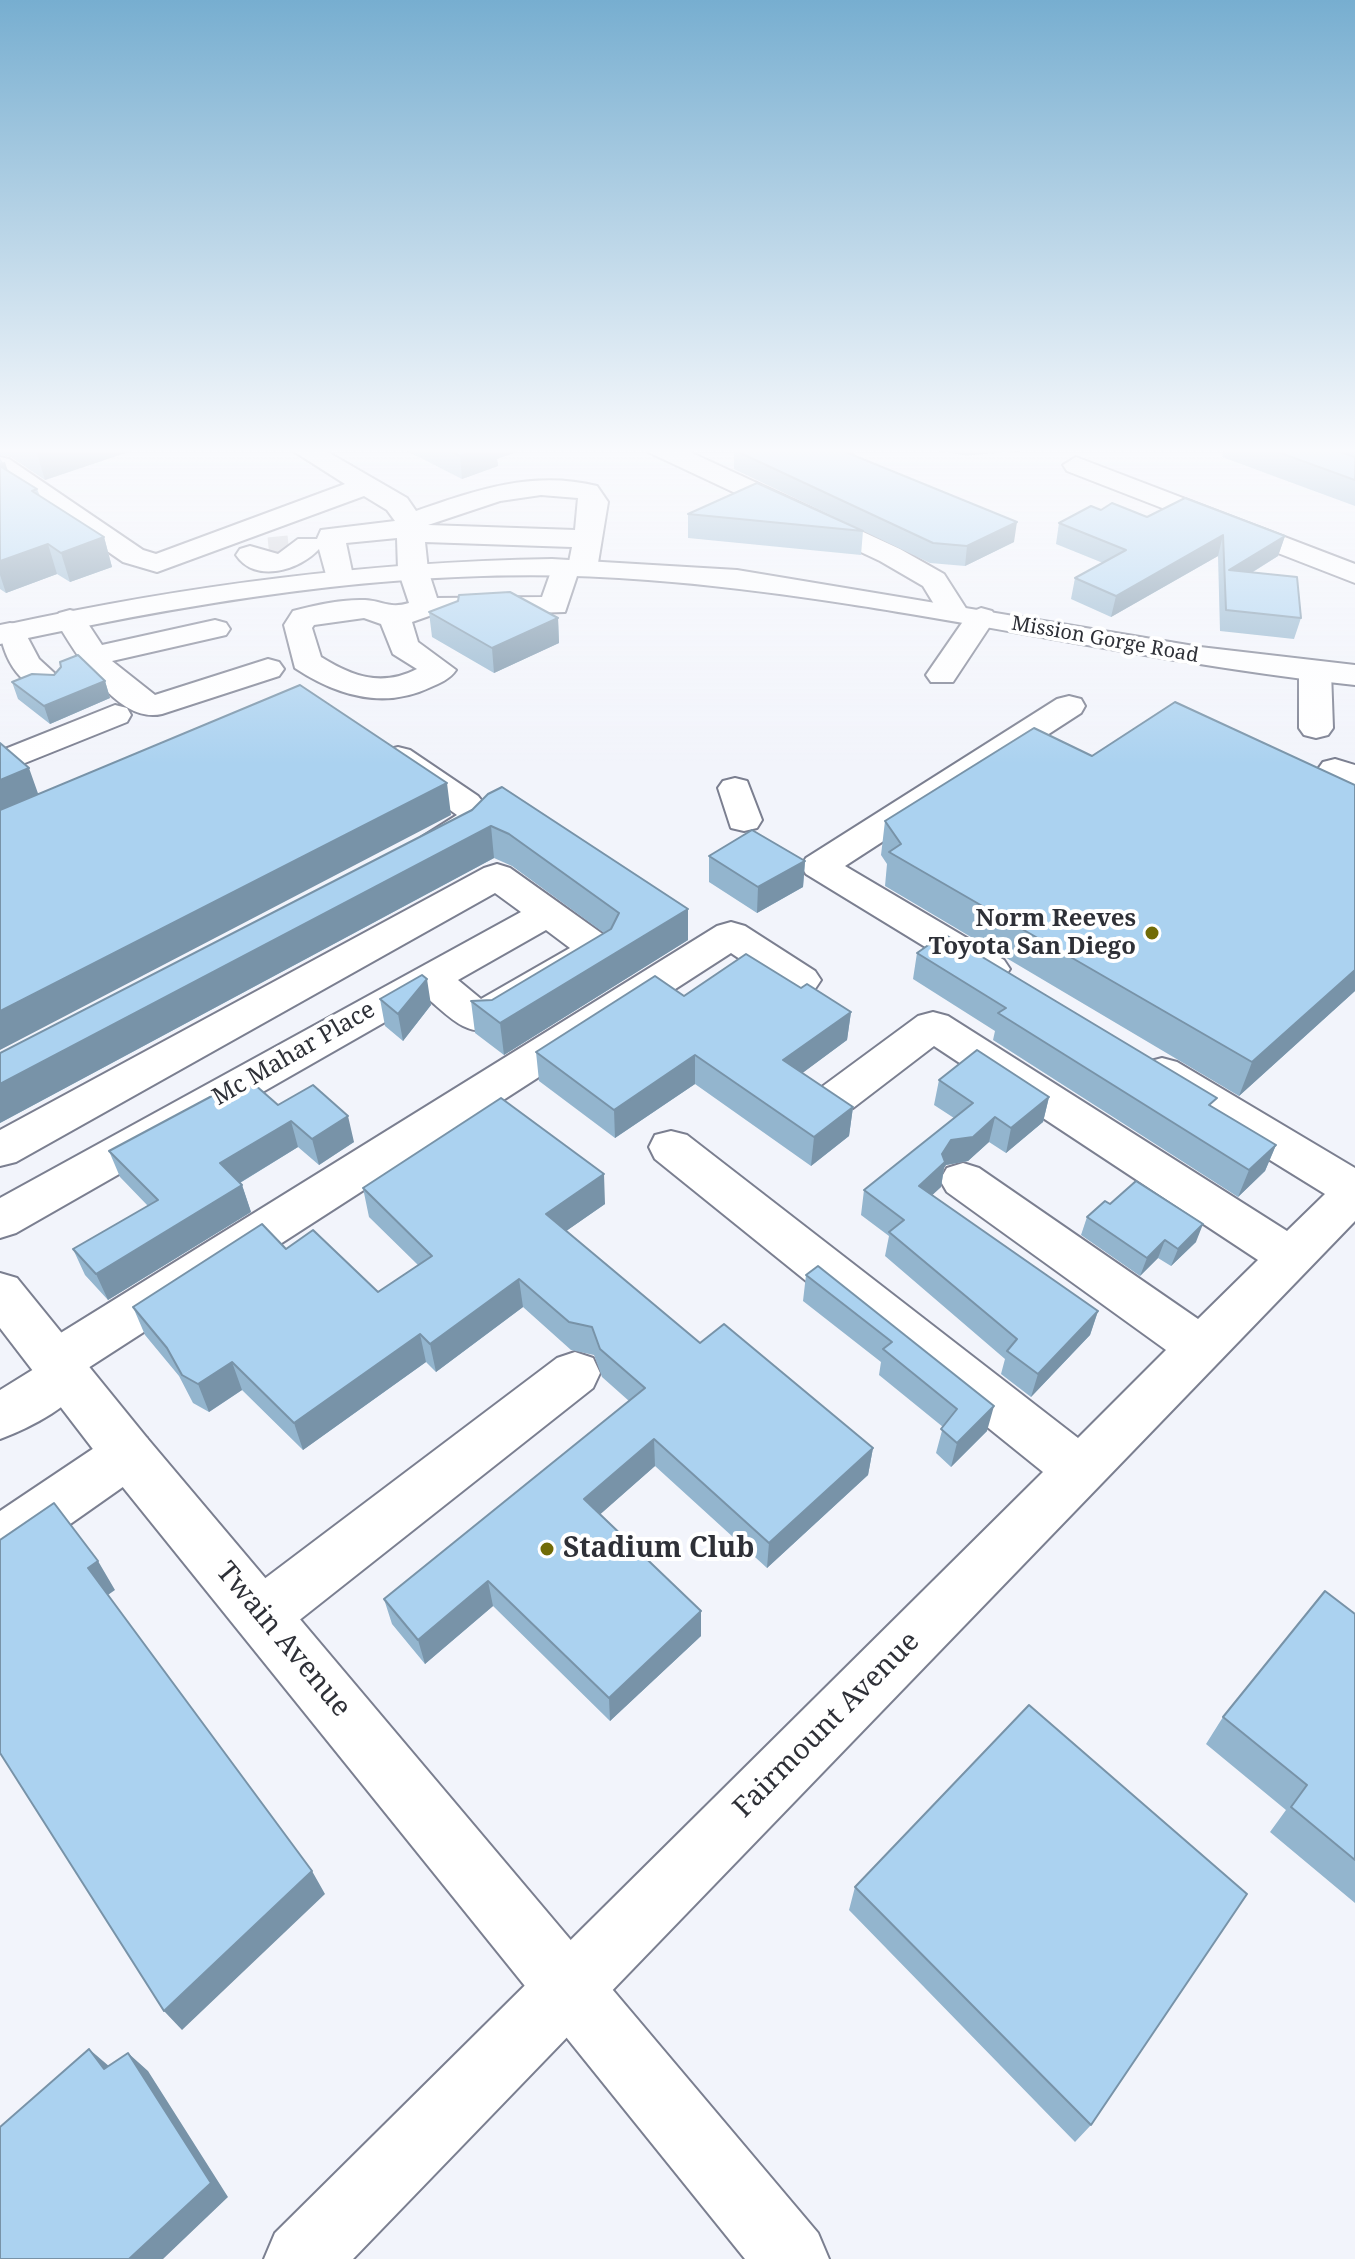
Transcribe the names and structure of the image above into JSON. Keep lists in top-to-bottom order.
{
  "streets": {
    "main road": [
      "Mission Gorge Road",
      "Mc Mahar Place",
      "Twain Avenue",
      "Fairmount Avenue"
    ]
  },
  "crossings": [
    ["Twain Avenue", "Fairmount Avenue"]
  ],
  "places": ["Norm Reeves Toyota San Diego", "Stadium Club"]
}
